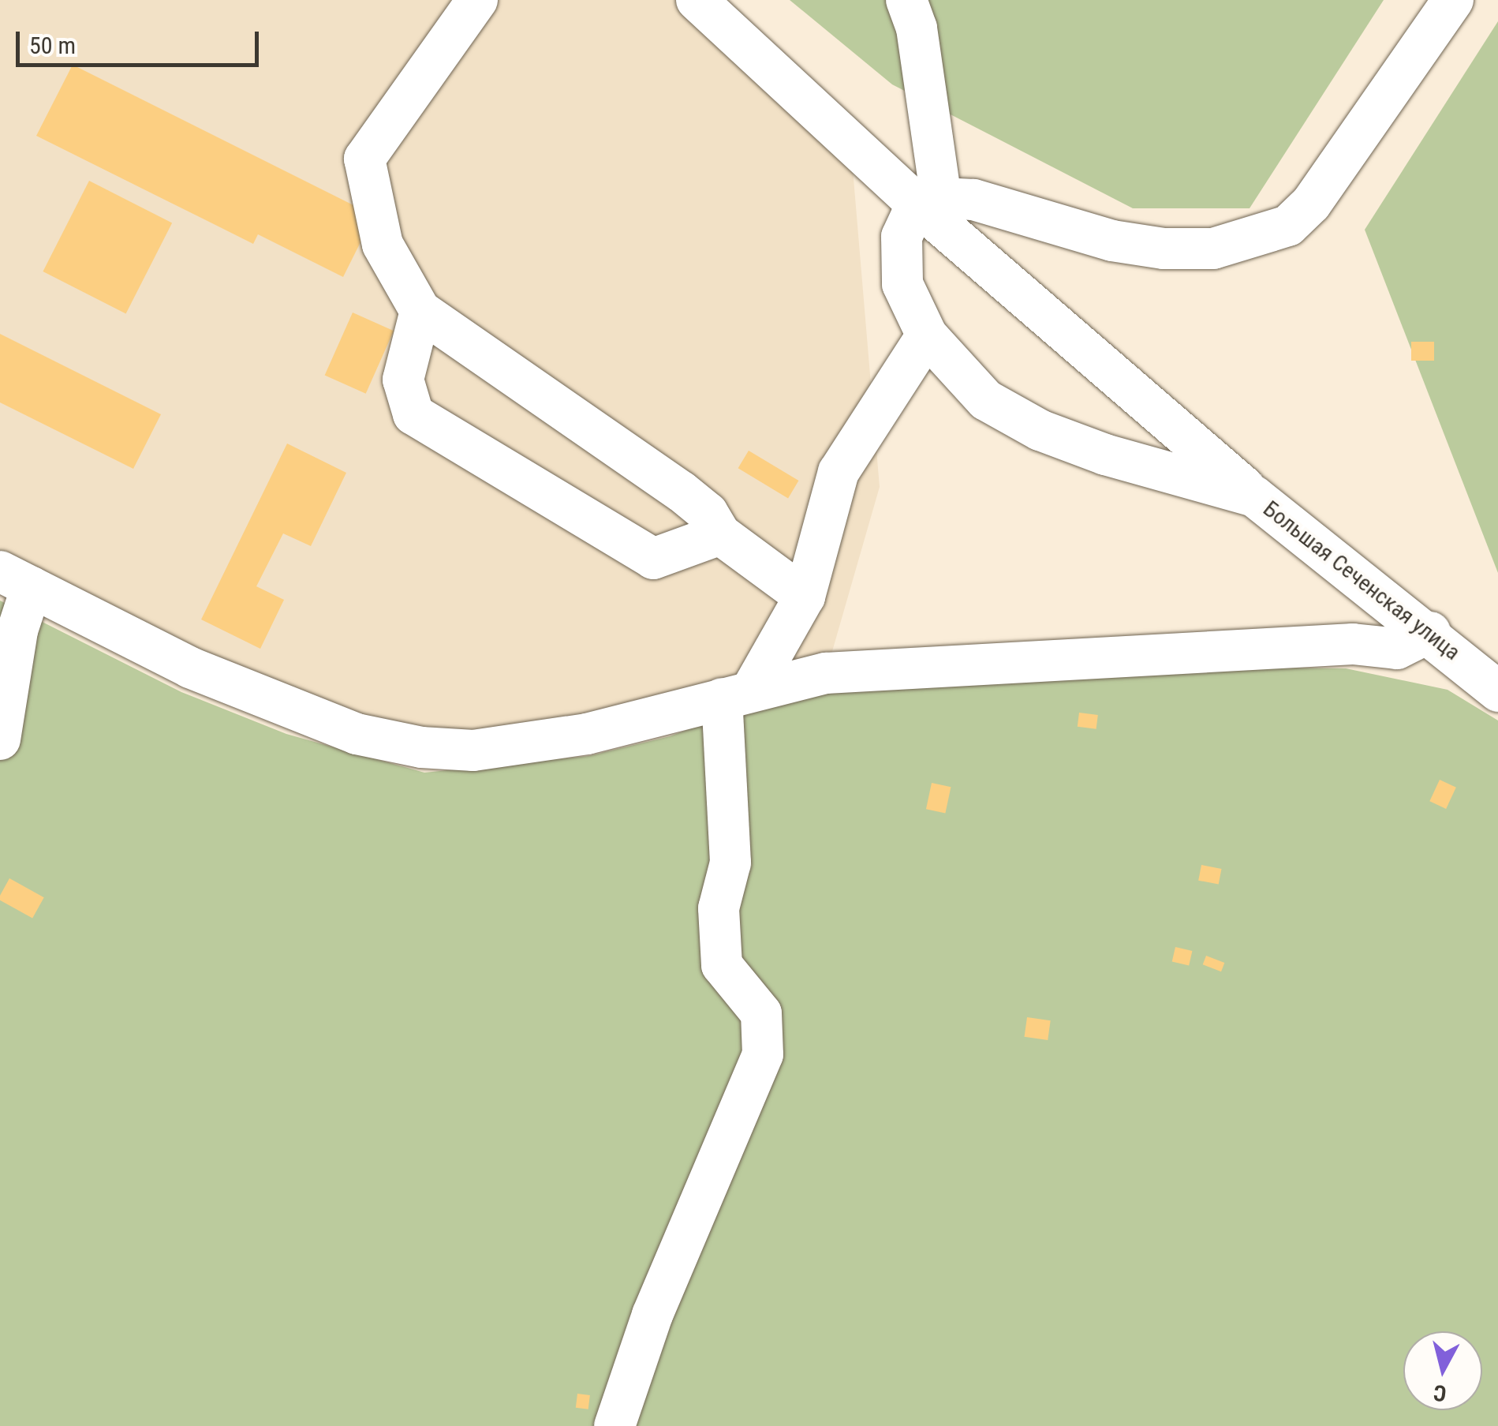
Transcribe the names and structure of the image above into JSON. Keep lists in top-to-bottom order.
{
  "streets": {
    "street": ["Большая Сеченская улица"]
  },
  "scale_bar": "50 m",
  "north": "bottom"
}
